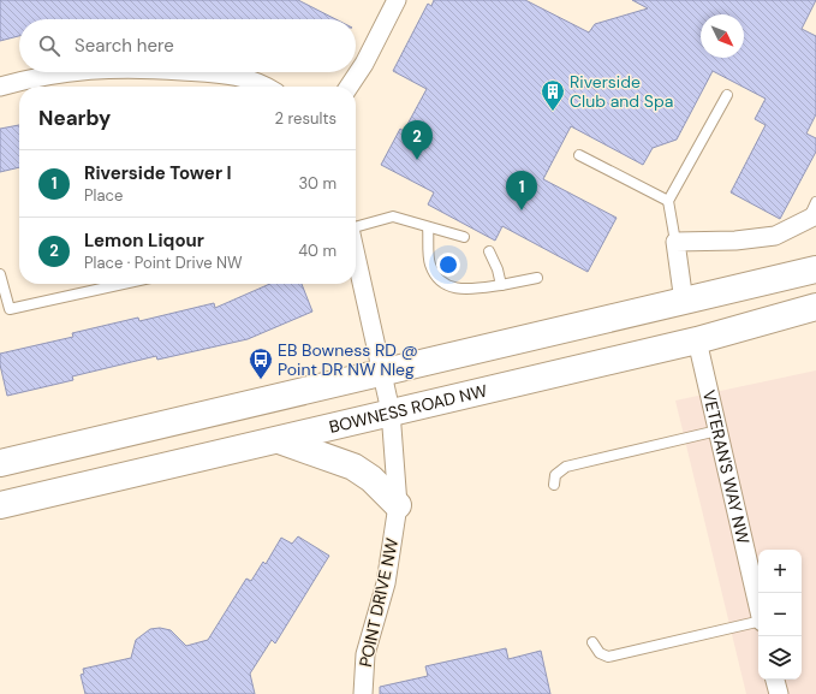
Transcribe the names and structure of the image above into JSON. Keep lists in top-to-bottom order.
{
  "streets": {
    "main road": ["BOWNESS ROAD NW"],
    "street": ["VETERAN'S WAY NW", "POINT DRIVE NW"]
  },
  "crossings": [
    ["BOWNESS ROAD NW", "VETERAN'S WAY NW"],
    ["BOWNESS ROAD NW", "POINT DRIVE NW"]
  ],
  "places": {
    "building": ["Riverside Club and Spa"],
    "bus stop": ["EB Bowness RD @ Point DR NW Nleg"]
  },
  "north": "bottom right",
  "page": {
    "search": "Search here",
    "heading": ["Nearby", "2 results"],
    "pins": ["2", "1"],
    "list": [
      {
        "mark": "1",
        "name": "Riverside Tower I",
        "note": "Place",
        "value": "30 m"
      },
      {
        "mark": "2",
        "name": "Lemon Liqour",
        "note": "Place · Point Drive NW",
        "value": "40 m"
      }
    ],
    "map_buttons": ["+", "−"]
  }
}
